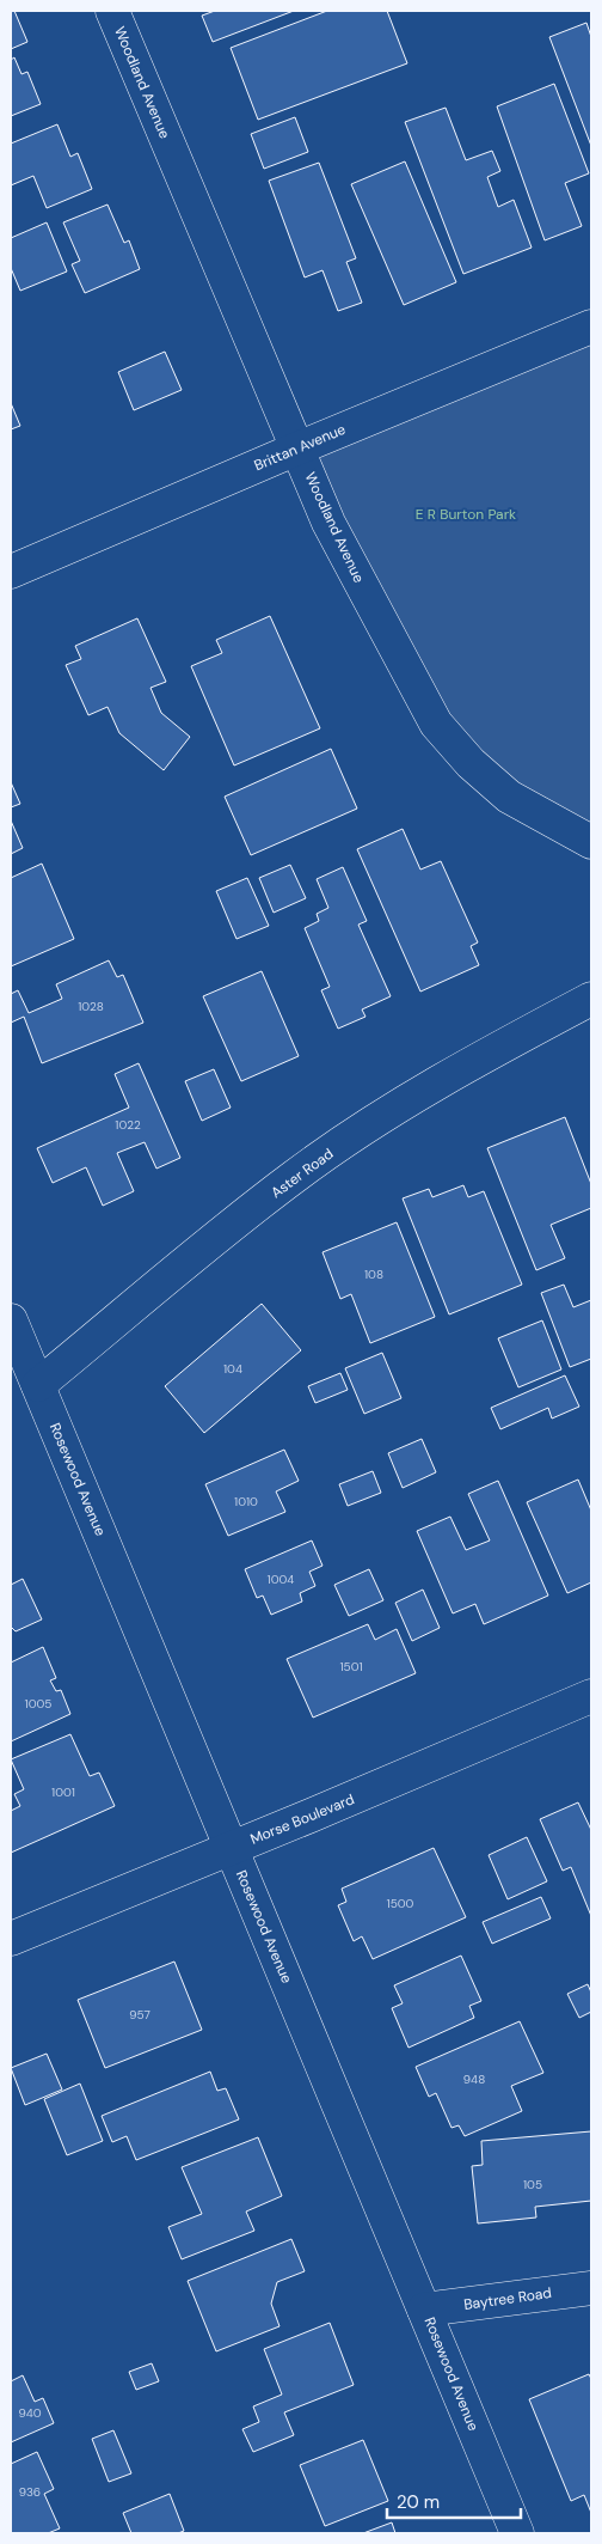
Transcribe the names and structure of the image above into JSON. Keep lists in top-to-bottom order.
{
  "streets": {
    "street": [
      "Woodland Avenue",
      "Brittan Avenue",
      "Aster Road",
      "Rosewood Avenue",
      "Morse Boulevard",
      "Baytree Road"
    ]
  },
  "crossings": [
    ["Woodland Avenue", "Brittan Avenue"],
    ["Aster Road", "Rosewood Avenue"],
    ["Rosewood Avenue", "Morse Boulevard"],
    ["Rosewood Avenue", "Baytree Road"]
  ],
  "parks": ["E R Burton Park"],
  "house_numbers": [
    "1028",
    "1022",
    "108",
    "104",
    "1010",
    "1004",
    "1501",
    "1005",
    "1001",
    "1500",
    "957",
    "948",
    "105",
    "940",
    "936"
  ],
  "scale_bar": "20 m"
}
